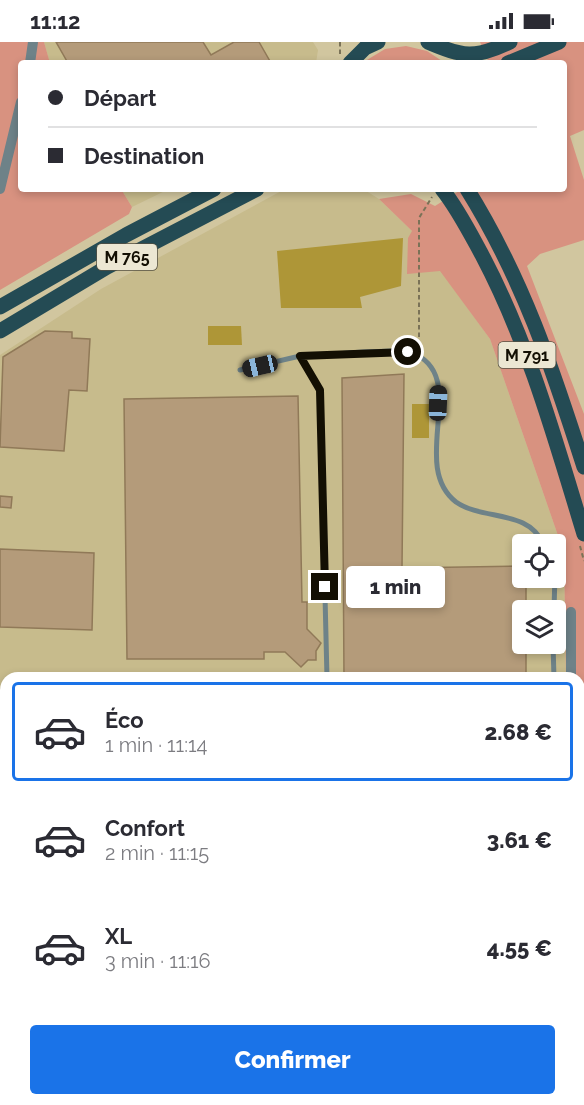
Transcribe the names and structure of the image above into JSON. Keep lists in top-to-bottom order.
{
  "streets": {
    "main road": ["M 765", "M 791"]
  },
  "page": {
    "status": "11:12",
    "banner": ["Départ", "Destination"],
    "bubble": "1 min",
    "list": [
      {
        "name": "Éco",
        "note": "1 min · 11:14",
        "value": "2.68 €"
      },
      {
        "name": "Confort",
        "note": "2 min · 11:15",
        "value": "3.61 €"
      },
      {
        "name": "XL",
        "note": "3 min · 11:16",
        "value": "4.55 €"
      }
    ],
    "buttons": "Confirmer"
  }
}
